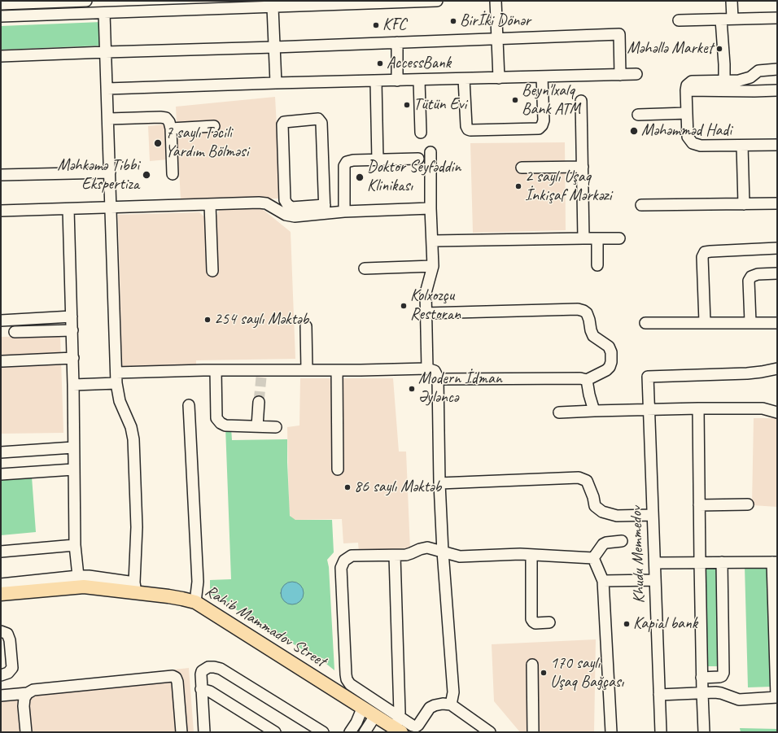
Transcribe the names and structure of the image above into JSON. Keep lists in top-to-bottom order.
{
  "streets": {
    "main road": ["Rahib Mammadov Street"],
    "street": ["Khudu Memmedov"]
  },
  "places": [
    "Birİki Dönər",
    "KFC",
    "Mәhәllә Market",
    "AccessBank",
    "Beyn'lxalq Bank ATM",
    "Tütün Evi",
    "Məhəmməd Hadi",
    "7 saylı Təcili Yardım Bölməsi",
    "Məhkəmə Tibbi Ekspertiza",
    "Doktor Seyfәddin Klinikası",
    "2 saylı Uşaq İnkişaf Mərkəzi",
    "Kolxozçu Restoran",
    "254 saylı Məktəb",
    "Modern İdman Əyləncə",
    "86 saylı Məktəb",
    "Kapial bank",
    "170 saylı Uşaq Bağçası"
  ]
}
